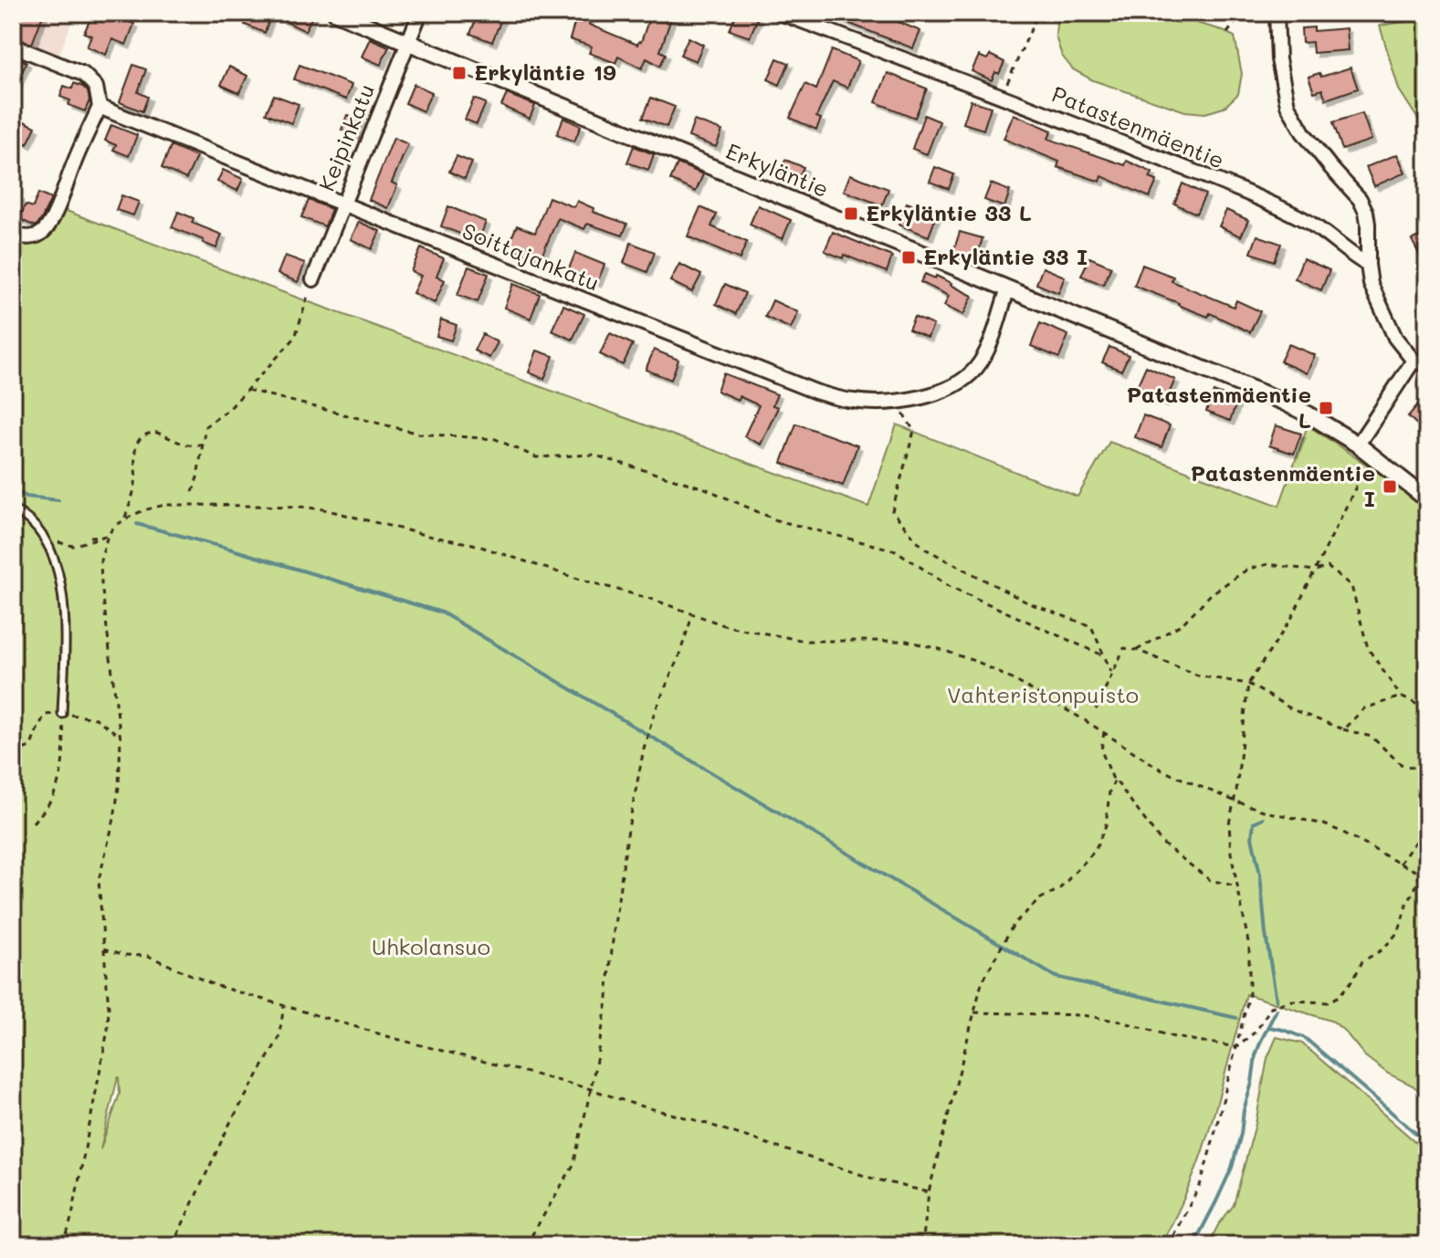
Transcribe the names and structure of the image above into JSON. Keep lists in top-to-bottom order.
{
  "streets": {
    "street": [
      "Patastenmäentie",
      "Keipinkatu",
      "Erkyläntie",
      "Soittajankatu"
    ]
  },
  "crossings": [
    ["Keipinkatu", "Erkyläntie"],
    ["Keipinkatu", "Soittajankatu"],
    ["Erkyläntie", "Soittajankatu"]
  ],
  "parks": ["Vahteristonpuisto", "Uhkolansuo"],
  "places": {
    "transit": [
      "Erkyläntie 19",
      "Erkyläntie 33 L",
      "Erkyläntie 33 I",
      "Patastenmäentie L",
      "Patastenmäentie I"
    ]
  }
}
